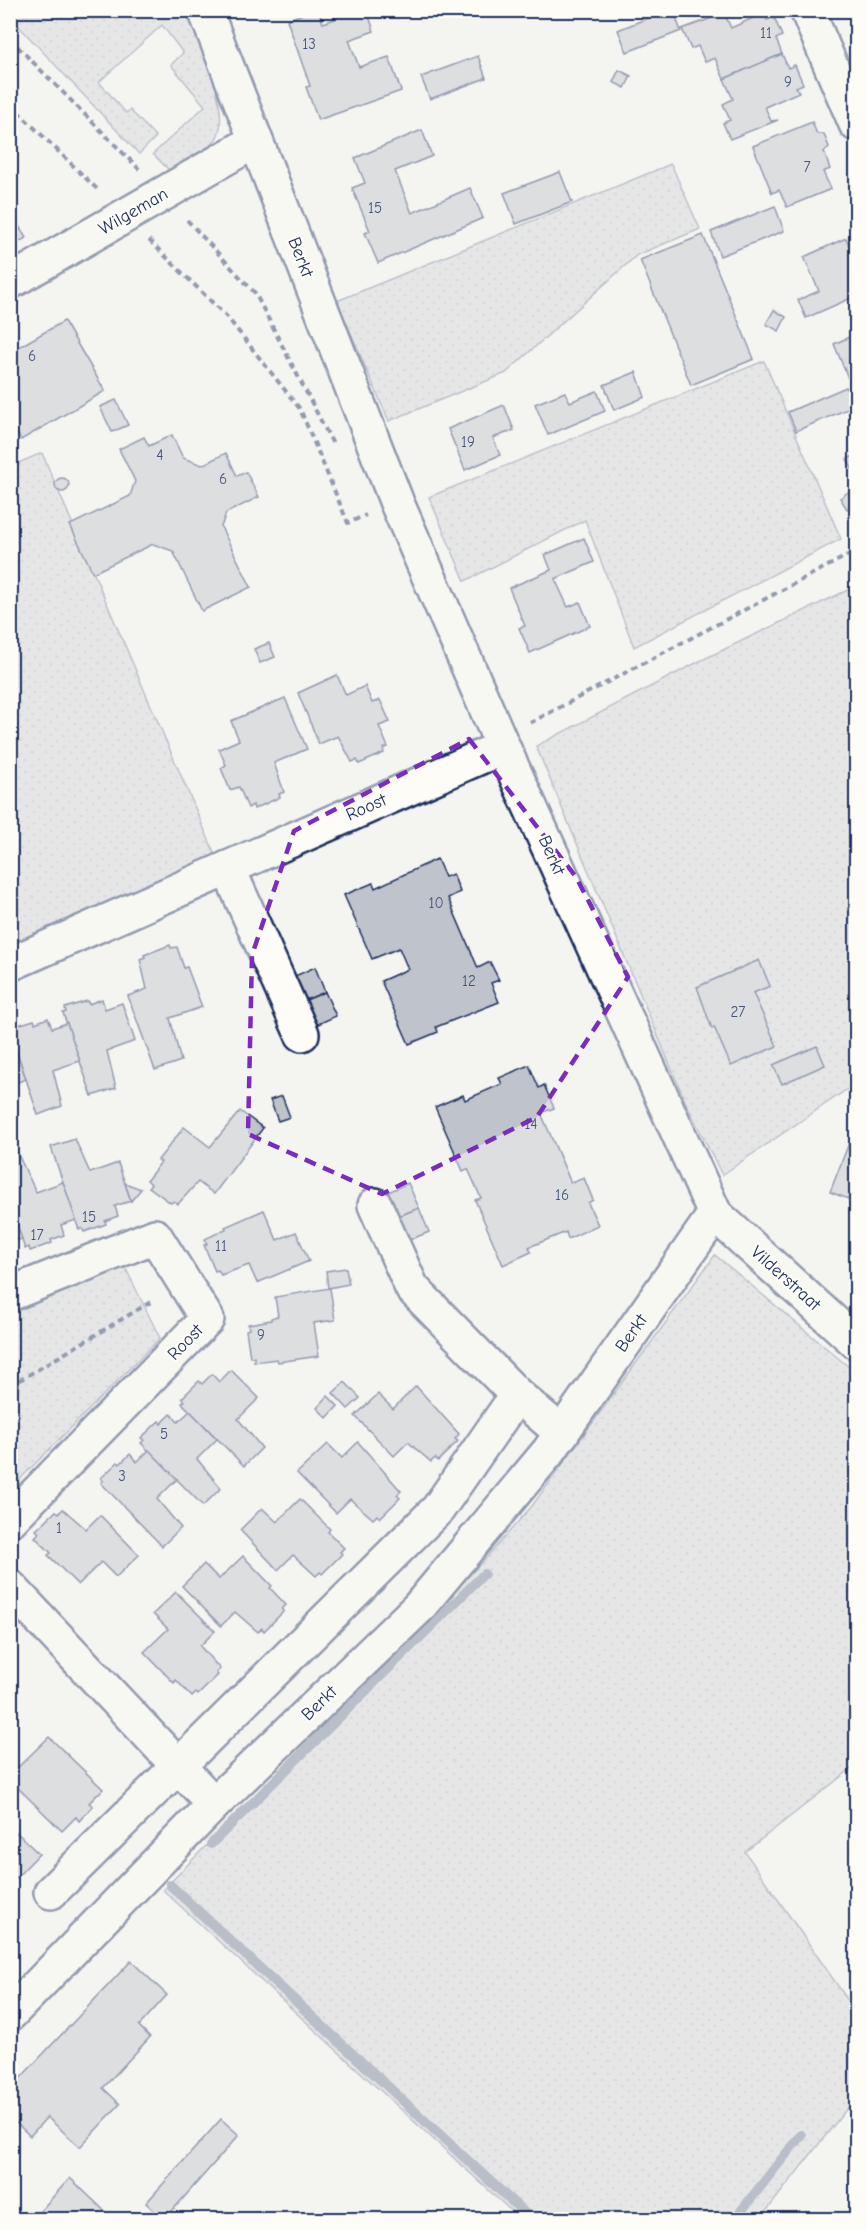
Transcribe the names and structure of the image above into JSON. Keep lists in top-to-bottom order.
{
  "streets": {
    "street": [
      "Wilgeman",
      "Berkt",
      "Roost",
      "Vilderstraat"
    ]
  },
  "crossings": [
    ["Wilgeman", "Berkt"],
    ["Berkt", "Roost"],
    ["Berkt", "Vilderstraat"]
  ],
  "house_numbers": [
    "11",
    "13",
    "9",
    "7",
    "15",
    "6",
    "19",
    "4",
    "6",
    "10",
    "12",
    "27",
    "14",
    "16",
    "15",
    "17",
    "11",
    "9",
    "5",
    "3",
    "1"
  ]
}
